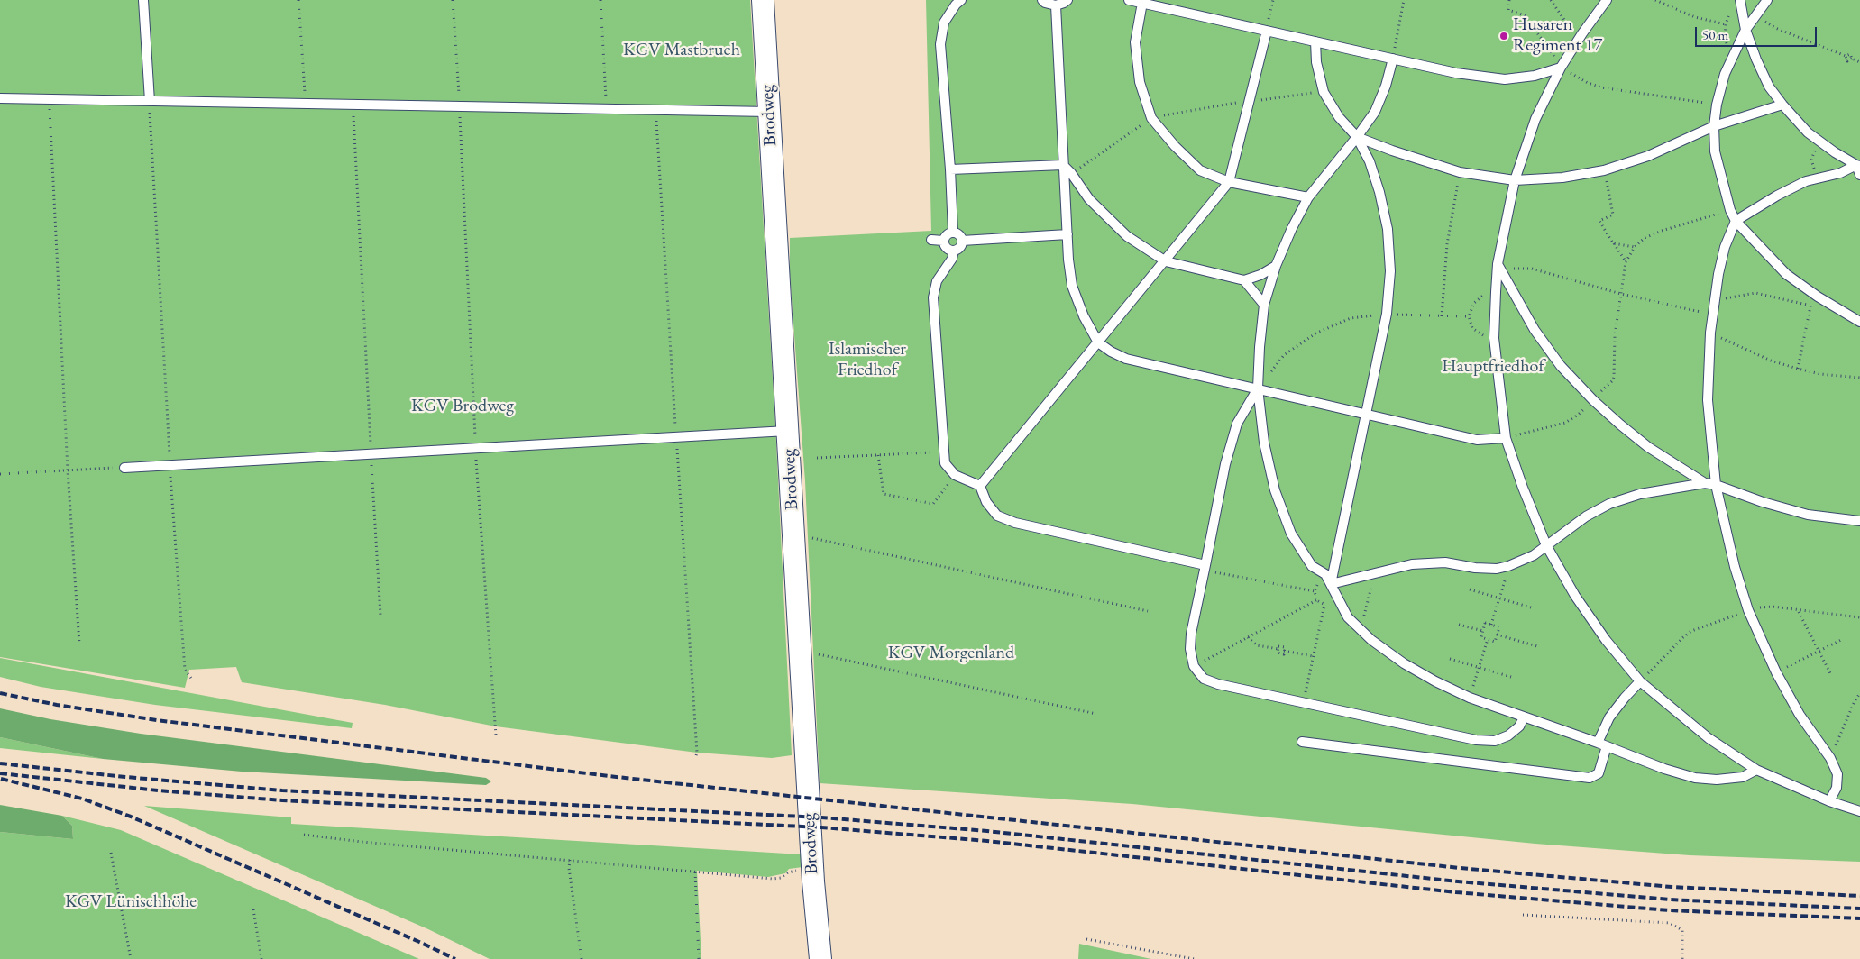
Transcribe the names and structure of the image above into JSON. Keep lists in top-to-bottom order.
{
  "streets": {
    "street": ["Brodweg"]
  },
  "parks": [
    "KGV Mastbruch",
    "Islamischer Friedhof",
    "Hauptfriedhof",
    "KGV Brodweg",
    "KGV Morgenland",
    "KGV Lünischhöhe"
  ],
  "places": ["Husaren Regiment 17"],
  "scale_bar": "50 m"
}
